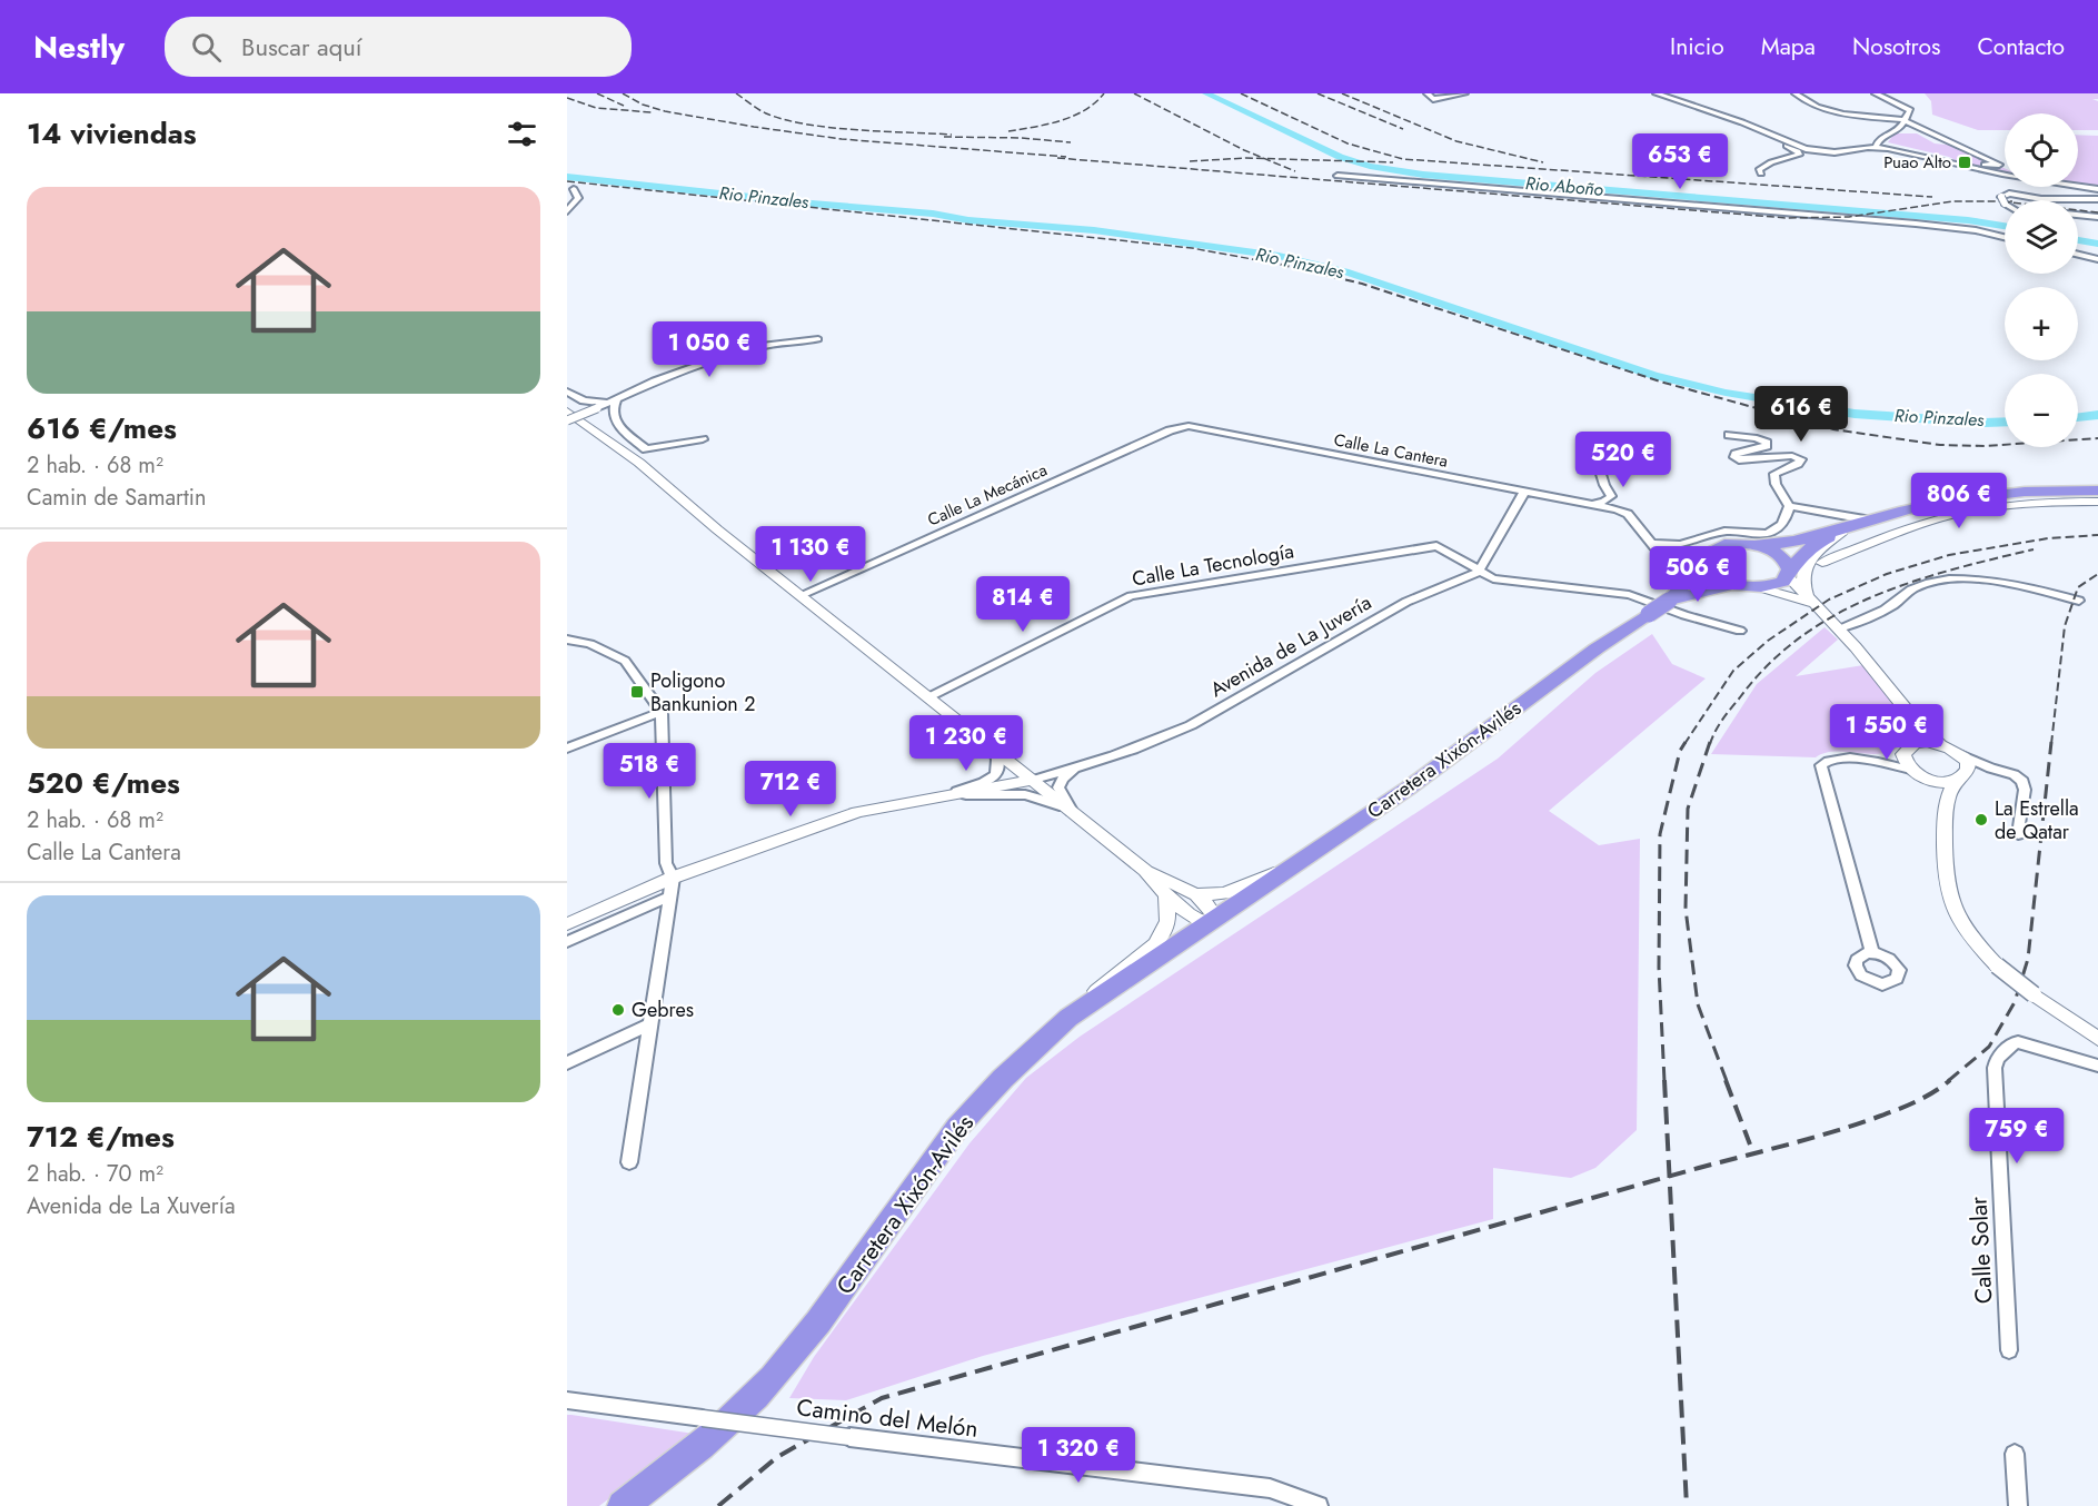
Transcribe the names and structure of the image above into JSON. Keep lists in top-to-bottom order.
{
  "streets": {
    "highway": ["Carretera Xixón-Avilés"],
    "street": [
      "Calle La Cantera",
      "Calle La Mecánica",
      "Calle La Tecnología",
      "Avenida de La Juvería",
      "Calle Solar",
      "Camino del Melón"
    ]
  },
  "crossings": [
    ["Calle La Cantera", "Calle La Mecánica"],
    ["Calle La Tecnología", "Avenida de La Juvería"],
    ["Calle La Tecnología", "Carretera Xixón-Avilés"]
  ],
  "water": ["Rio Aboño", "Rio Pinzales"],
  "places": {
    "transit": ["Puao Alto", "Poligono Bankunion 2"],
    "other": ["La Estrella de Qatar", "Gebres"]
  },
  "page": {
    "header": "Nestly",
    "search": "Buscar aquí",
    "nav": [
      "Inicio",
      "Mapa",
      "Nosotros",
      "Contacto"
    ],
    "heading": "14 viviendas",
    "map_buttons": ["+", "−"],
    "price": [
      "653 €",
      "1 050 €",
      "616 €",
      "520 €",
      "806 €",
      "1 130 €",
      "506 €",
      "814 €",
      "1 550 €",
      "1 230 €",
      "518 €",
      "712 €",
      "759 €",
      "1 320 €"
    ],
    "list": [
      {
        "name": "616 €/mes",
        "note": "2 hab. · 68 m² · Camin de Samartin"
      },
      {
        "name": "520 €/mes",
        "note": "2 hab. · 68 m² · Calle La Cantera"
      },
      {
        "name": "712 €/mes",
        "note": "2 hab. · 70 m² · Avenida de La Xuvería"
      }
    ]
  }
}
